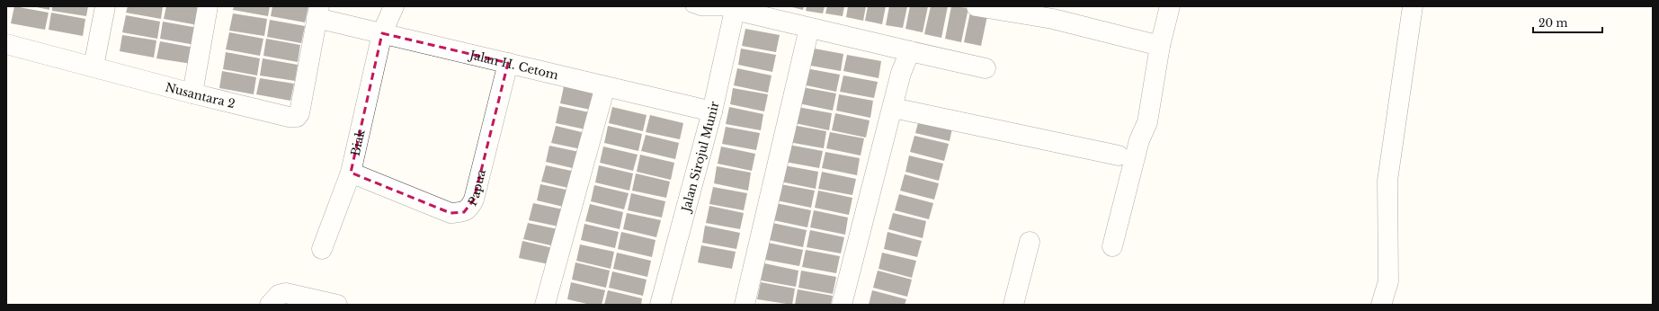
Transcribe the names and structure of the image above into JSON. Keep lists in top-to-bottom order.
{
  "streets": {
    "street": [
      "Jalan H. Cetom",
      "Nusantara 2",
      "Biak",
      "Jalan Sirojul Munir",
      "Papua"
    ]
  },
  "crossings": [
    ["Jalan H. Cetom", "Nusantara 2"],
    ["Jalan H. Cetom", "Biak"],
    ["Jalan H. Cetom", "Jalan Sirojul Munir"],
    ["Jalan H. Cetom", "Papua"],
    ["Biak", "Papua"]
  ],
  "scale_bar": "20 m"
}
